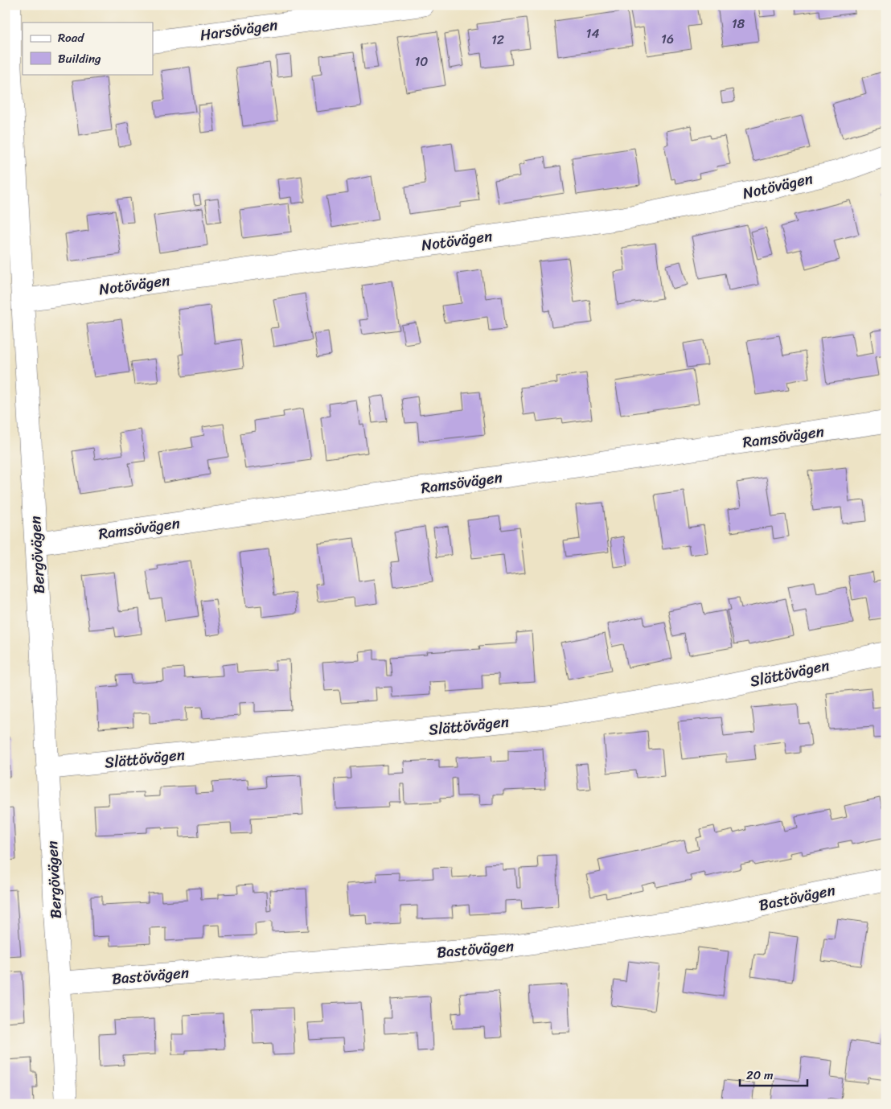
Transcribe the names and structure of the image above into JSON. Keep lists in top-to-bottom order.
{
  "streets": {
    "street": [
      "Harsövägen",
      "Notövägen",
      "Ramsövägen",
      "Bergövägen",
      "Slättövägen",
      "Bastövägen"
    ]
  },
  "crossings": [
    ["Notövägen", "Bergövägen"],
    ["Ramsövägen", "Bergövägen"],
    ["Bergövägen", "Slättövägen"],
    ["Bergövägen", "Bastövägen"]
  ],
  "house_numbers": [
    "18",
    "14",
    "16",
    "12",
    "10"
  ],
  "legend": ["Road", "Building"],
  "scale_bar": "20 m"
}
